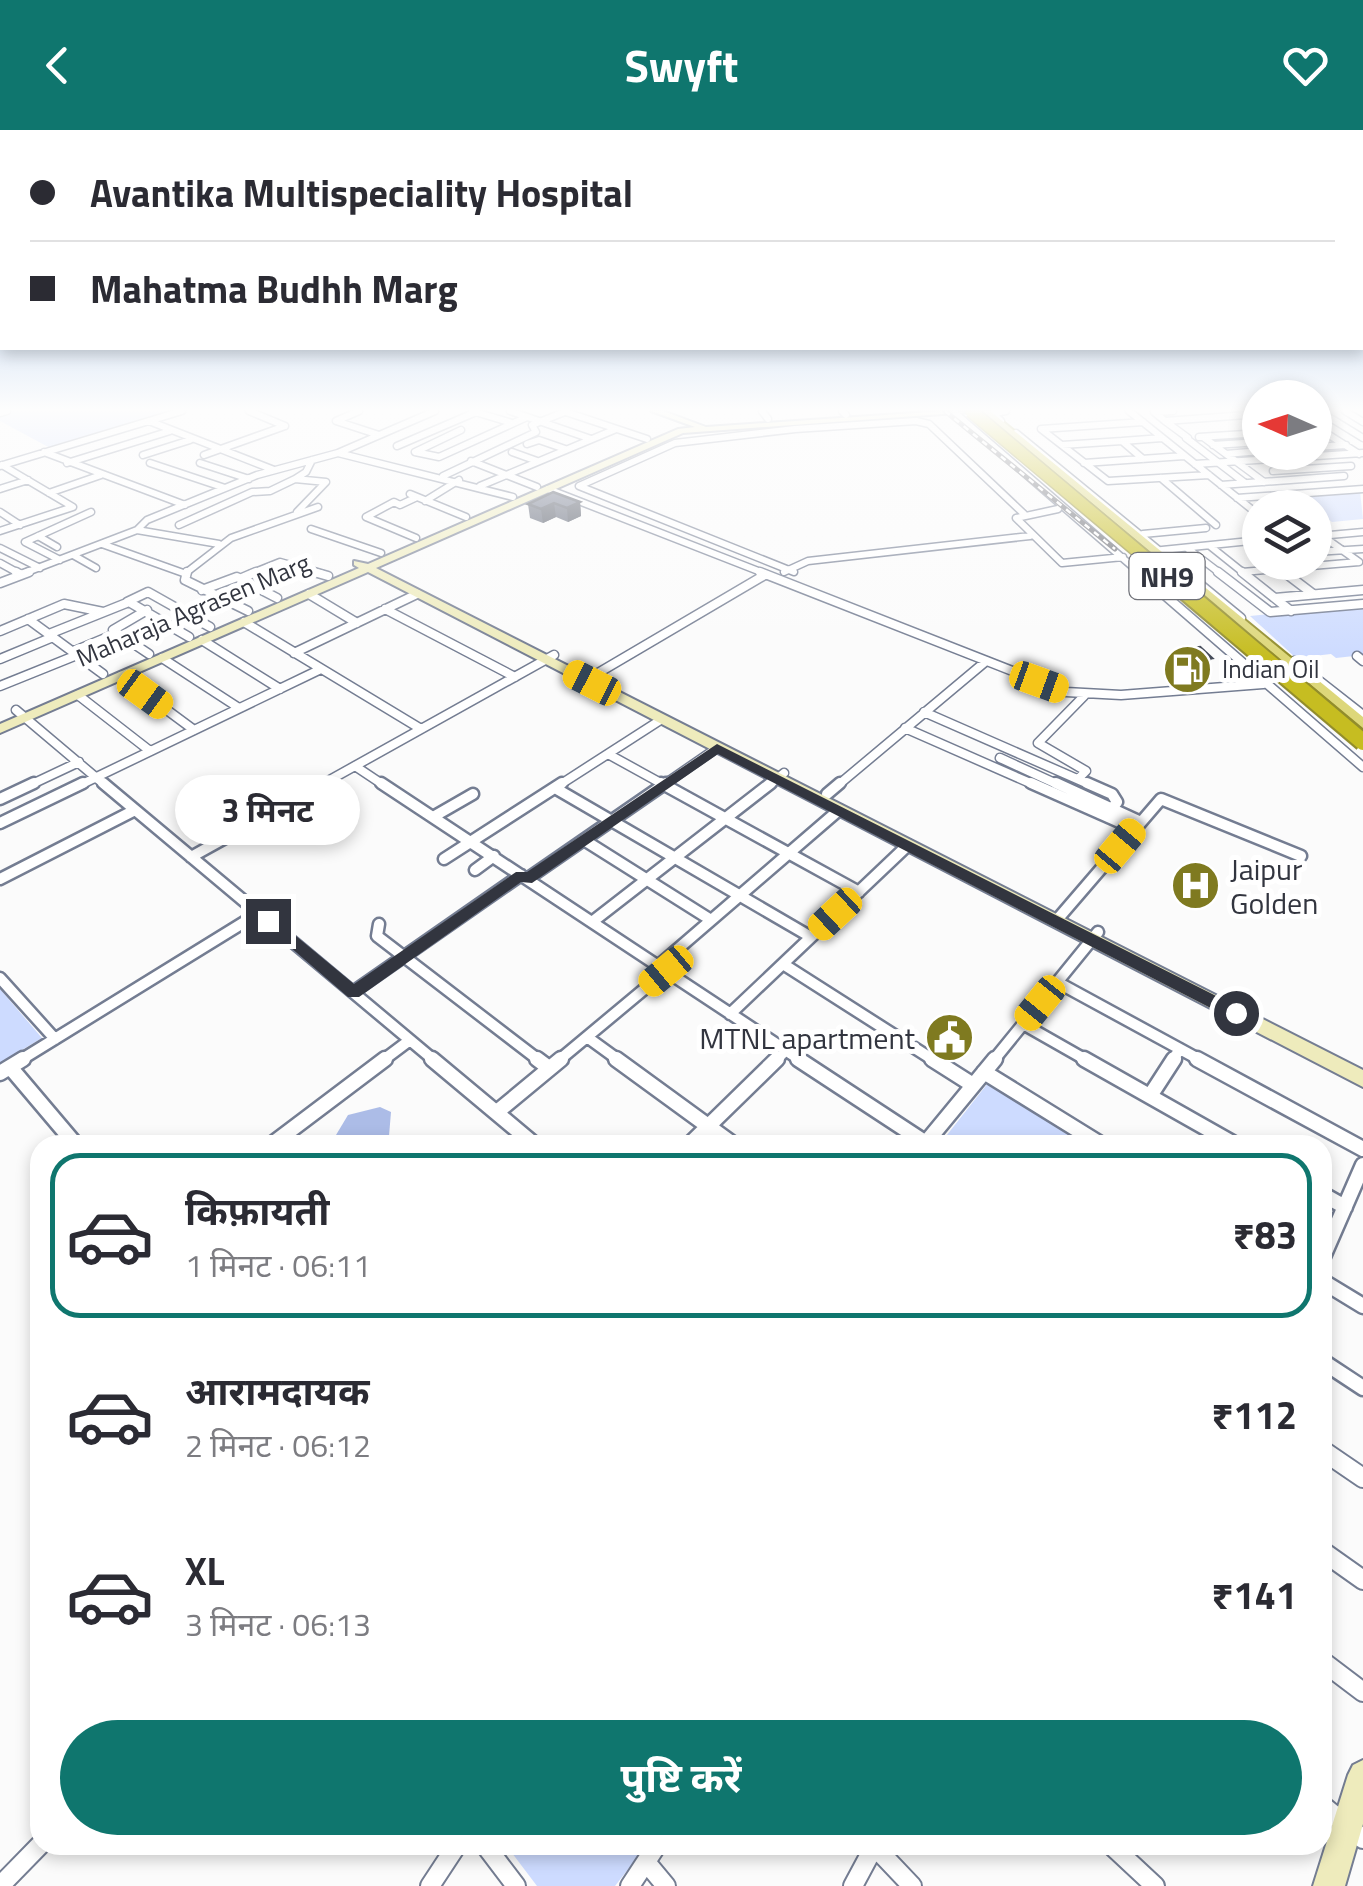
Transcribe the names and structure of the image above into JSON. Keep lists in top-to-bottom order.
{
  "streets": {
    "highway": ["NH9"],
    "street": ["Maharaja Agrasen Marg"]
  },
  "places": {
    "fuel station": ["Indian Oil"],
    "hospital": ["Jaipur Golden"],
    "public building": ["MTNL apartment"]
  },
  "north": "left",
  "page": {
    "header": "Swyft",
    "banner": ["Avantika Multispeciality Hospital", "Mahatma Budhh Marg"],
    "bubble": "3 मिनट",
    "list": [
      {
        "name": "किफ़ायती",
        "note": "1 मिनट · 06:11",
        "value": "₹83"
      },
      {
        "name": "आरामदायक",
        "note": "2 मिनट · 06:12",
        "value": "₹112"
      },
      {
        "name": "XL",
        "note": "3 मिनट · 06:13",
        "value": "₹141"
      }
    ],
    "buttons": "पुष्टि करें"
  }
}
